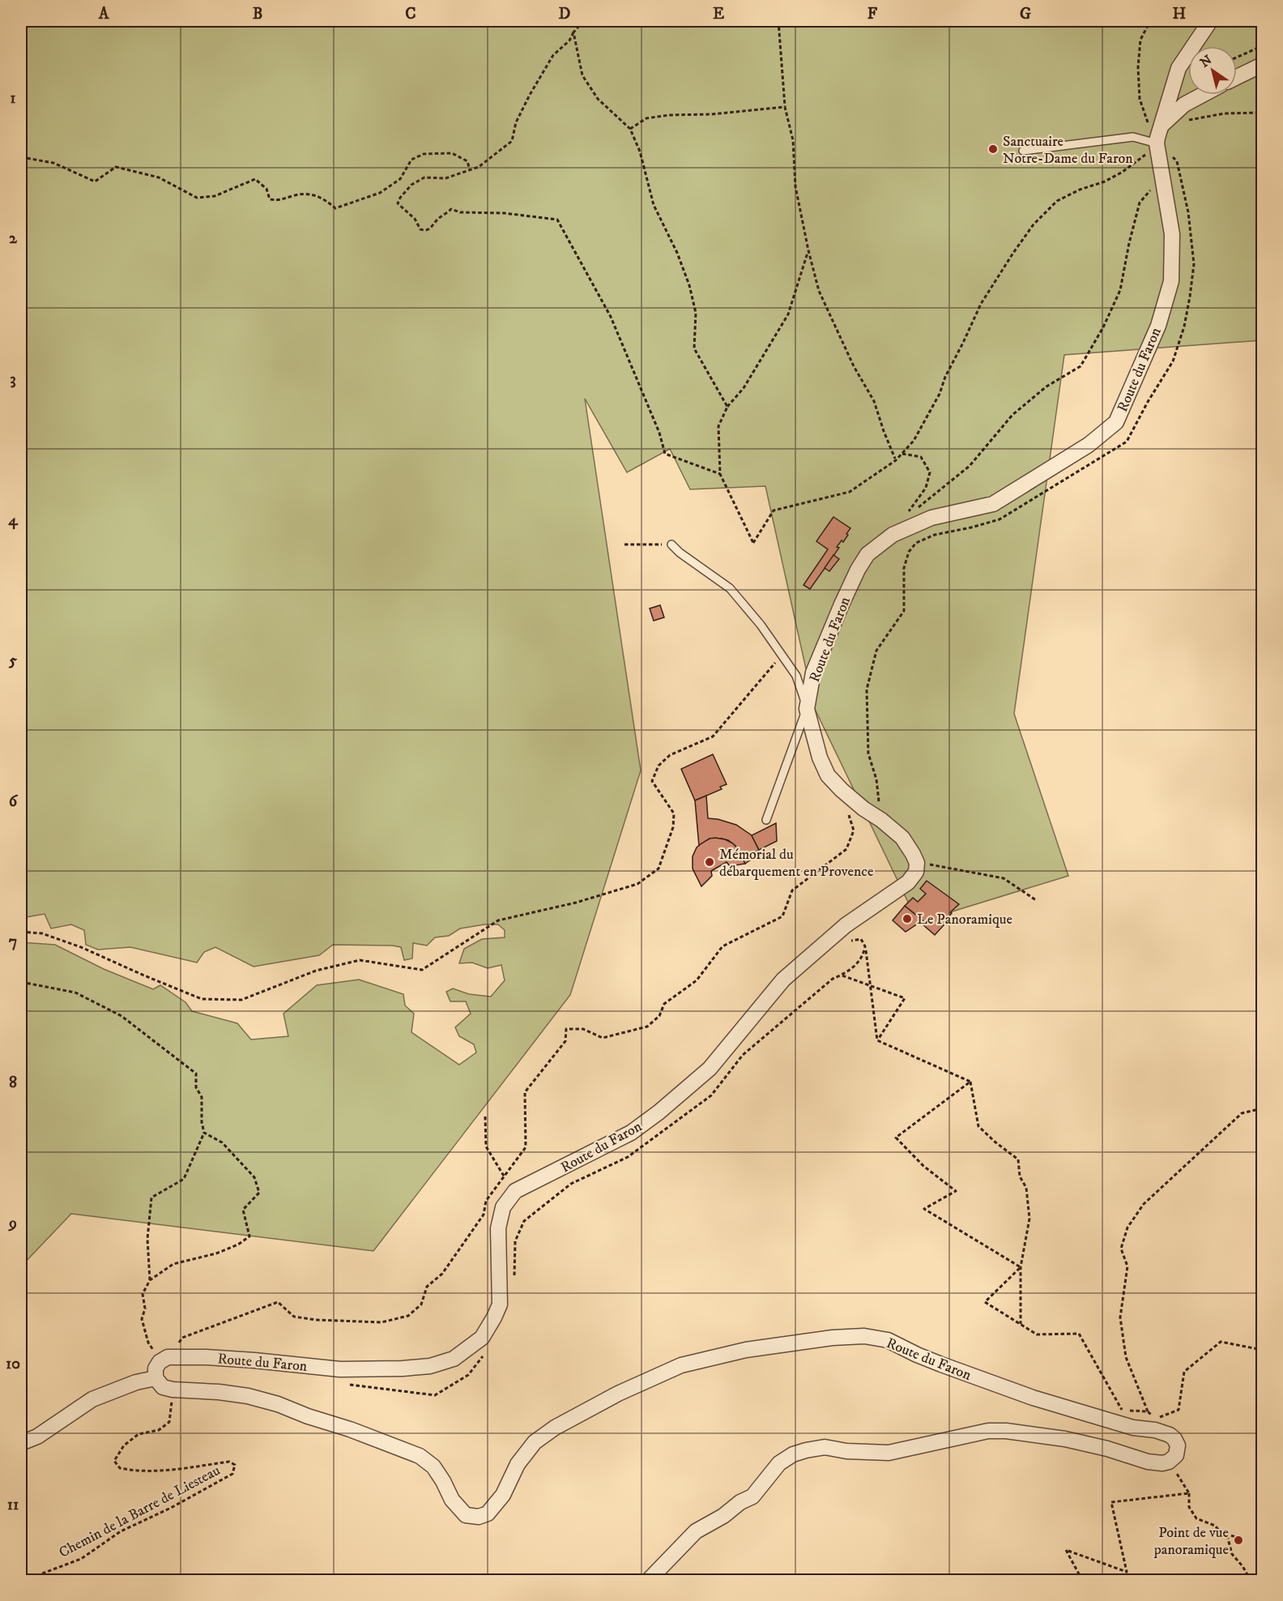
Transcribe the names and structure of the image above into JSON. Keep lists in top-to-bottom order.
{
  "streets": {
    "street": ["Route du Faron"],
    "path": ["Chemin de la Barre de Liesteau"]
  },
  "crossings": [
    ["Route du Faron", "Chemin de la Barre de Liesteau"]
  ],
  "places": [
    "Sanctuaire Notre-Dame du Faron",
    "Mémorial du débarquement en Provence",
    "Le Panoramique",
    "Point de vue panoramique"
  ],
  "north": "top left",
  "grid": {
    "columns": [
      "A",
      "B",
      "C",
      "D",
      "E",
      "F",
      "G",
      "H"
    ],
    "rows": [
      "1",
      "2",
      "3",
      "4",
      "5",
      "6",
      "7",
      "8",
      "9",
      "10",
      "11"
    ]
  }
}
